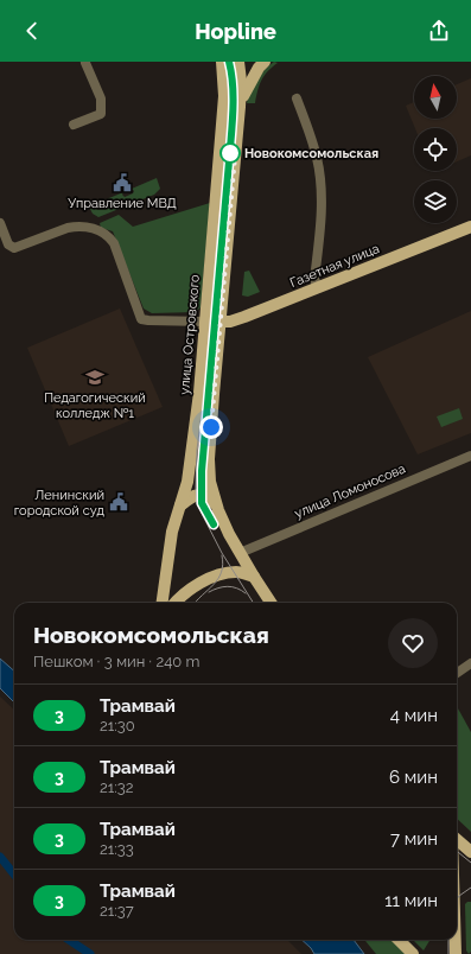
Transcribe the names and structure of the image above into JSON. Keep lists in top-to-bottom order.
{
  "streets": {
    "main road": ["Газетная улица", "улица Островского"],
    "street": ["улица Ломоносова"]
  },
  "crossings": [
    ["Газетная улица", "улица Островского"]
  ],
  "places": {
    "other": ["Новокомсомольская"],
    "public building": ["Управление МВД", "Ленинский городской суд"],
    "school or university": ["Педагогический колледж №1"]
  },
  "lines": ["tram line 3"],
  "north": "top",
  "page": {
    "header": "Hopline",
    "heading": ["Новокомсомольская", "Пешком · 3 мин · 240 m"],
    "list": [
      {
        "mark": "3",
        "name": "Трамвай",
        "note": "21:30",
        "value": "4 мин"
      },
      {
        "mark": "3",
        "name": "Трамвай",
        "note": "21:32",
        "value": "6 мин"
      },
      {
        "mark": "3",
        "name": "Трамвай",
        "note": "21:33",
        "value": "7 мин"
      },
      {
        "mark": "3",
        "name": "Трамвай",
        "note": "21:37",
        "value": "11 мин"
      }
    ]
  }
}
